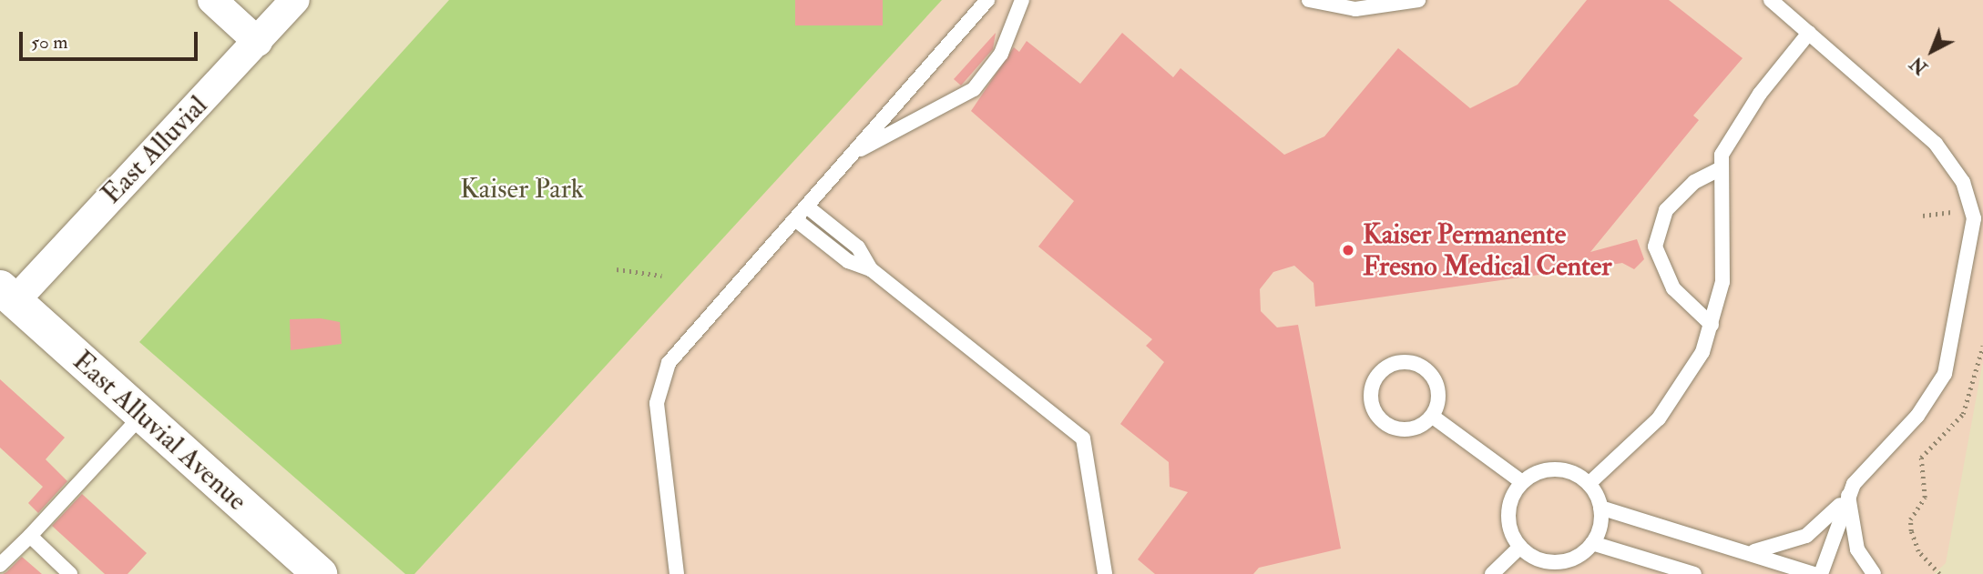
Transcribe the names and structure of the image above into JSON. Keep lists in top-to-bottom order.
{
  "streets": {
    "main road": ["East Alluvial Avenue"],
    "street": ["East Alluvial"]
  },
  "crossings": [
    ["East Alluvial", "East Alluvial Avenue"]
  ],
  "parks": ["Kaiser Park"],
  "places": ["Kaiser Permanente Fresno Medical Center"],
  "scale_bar": "50 m",
  "north": "bottom left"
}
